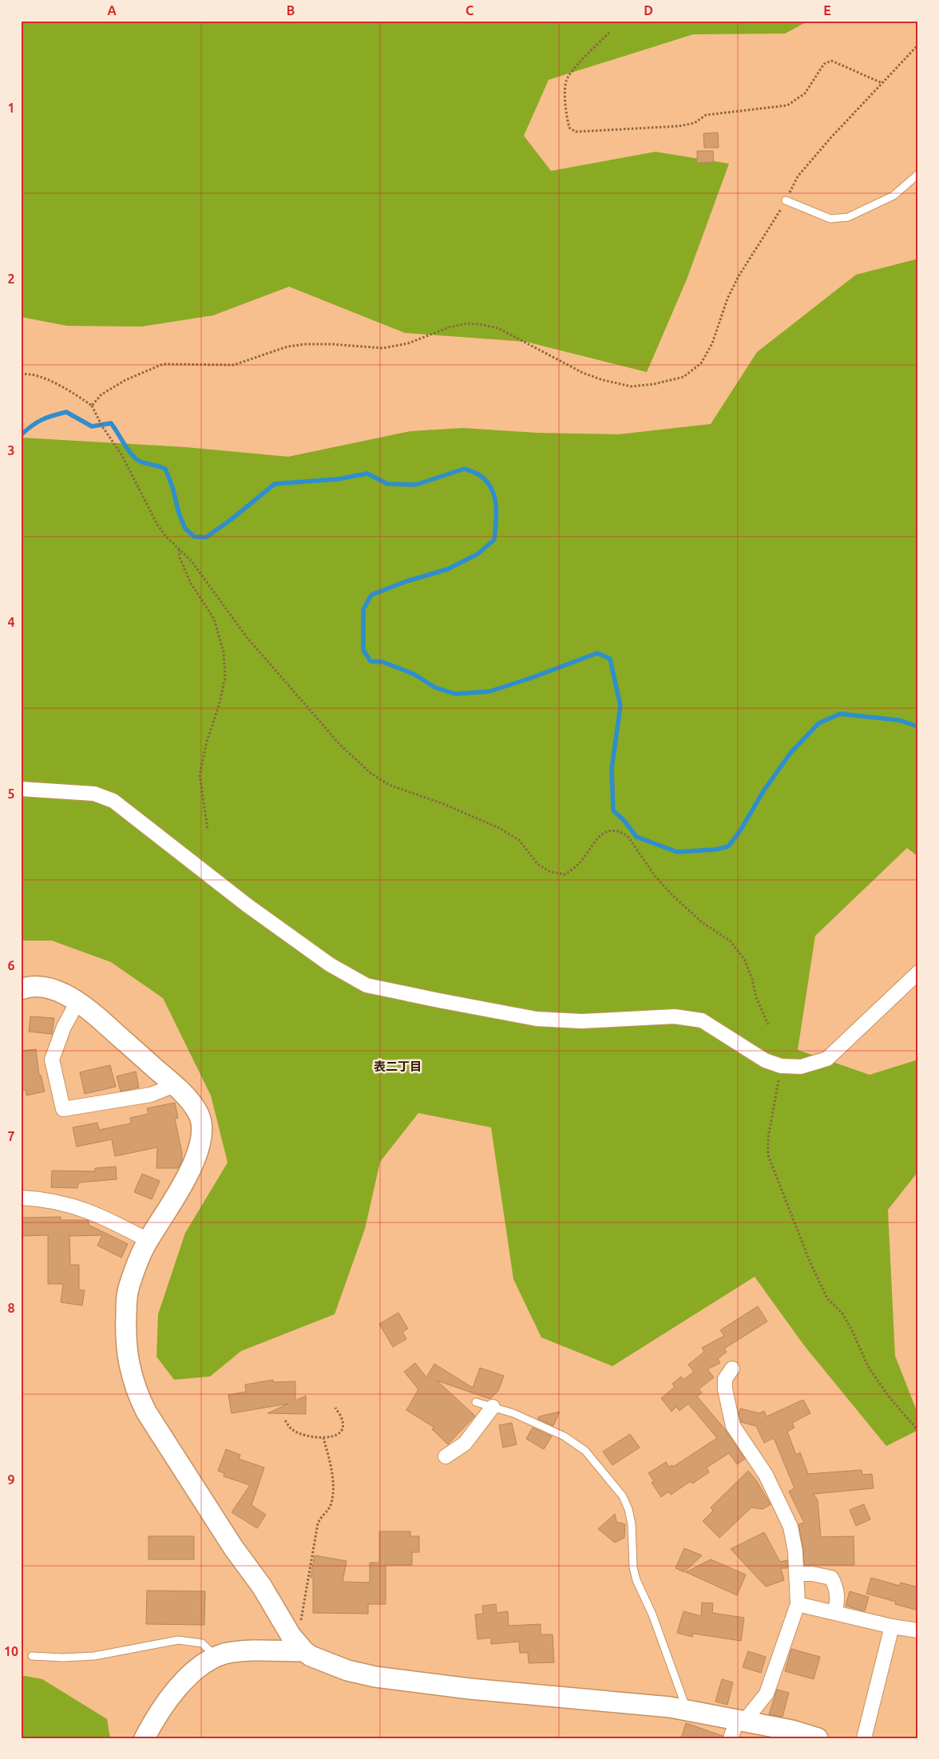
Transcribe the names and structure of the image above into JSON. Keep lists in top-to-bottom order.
{
  "districts": ["表二丁目"],
  "grid": {
    "columns": [
      "A",
      "B",
      "C",
      "D",
      "E"
    ],
    "rows": [
      "1",
      "2",
      "3",
      "4",
      "5",
      "6",
      "7",
      "8",
      "9",
      "10"
    ]
  }
}
